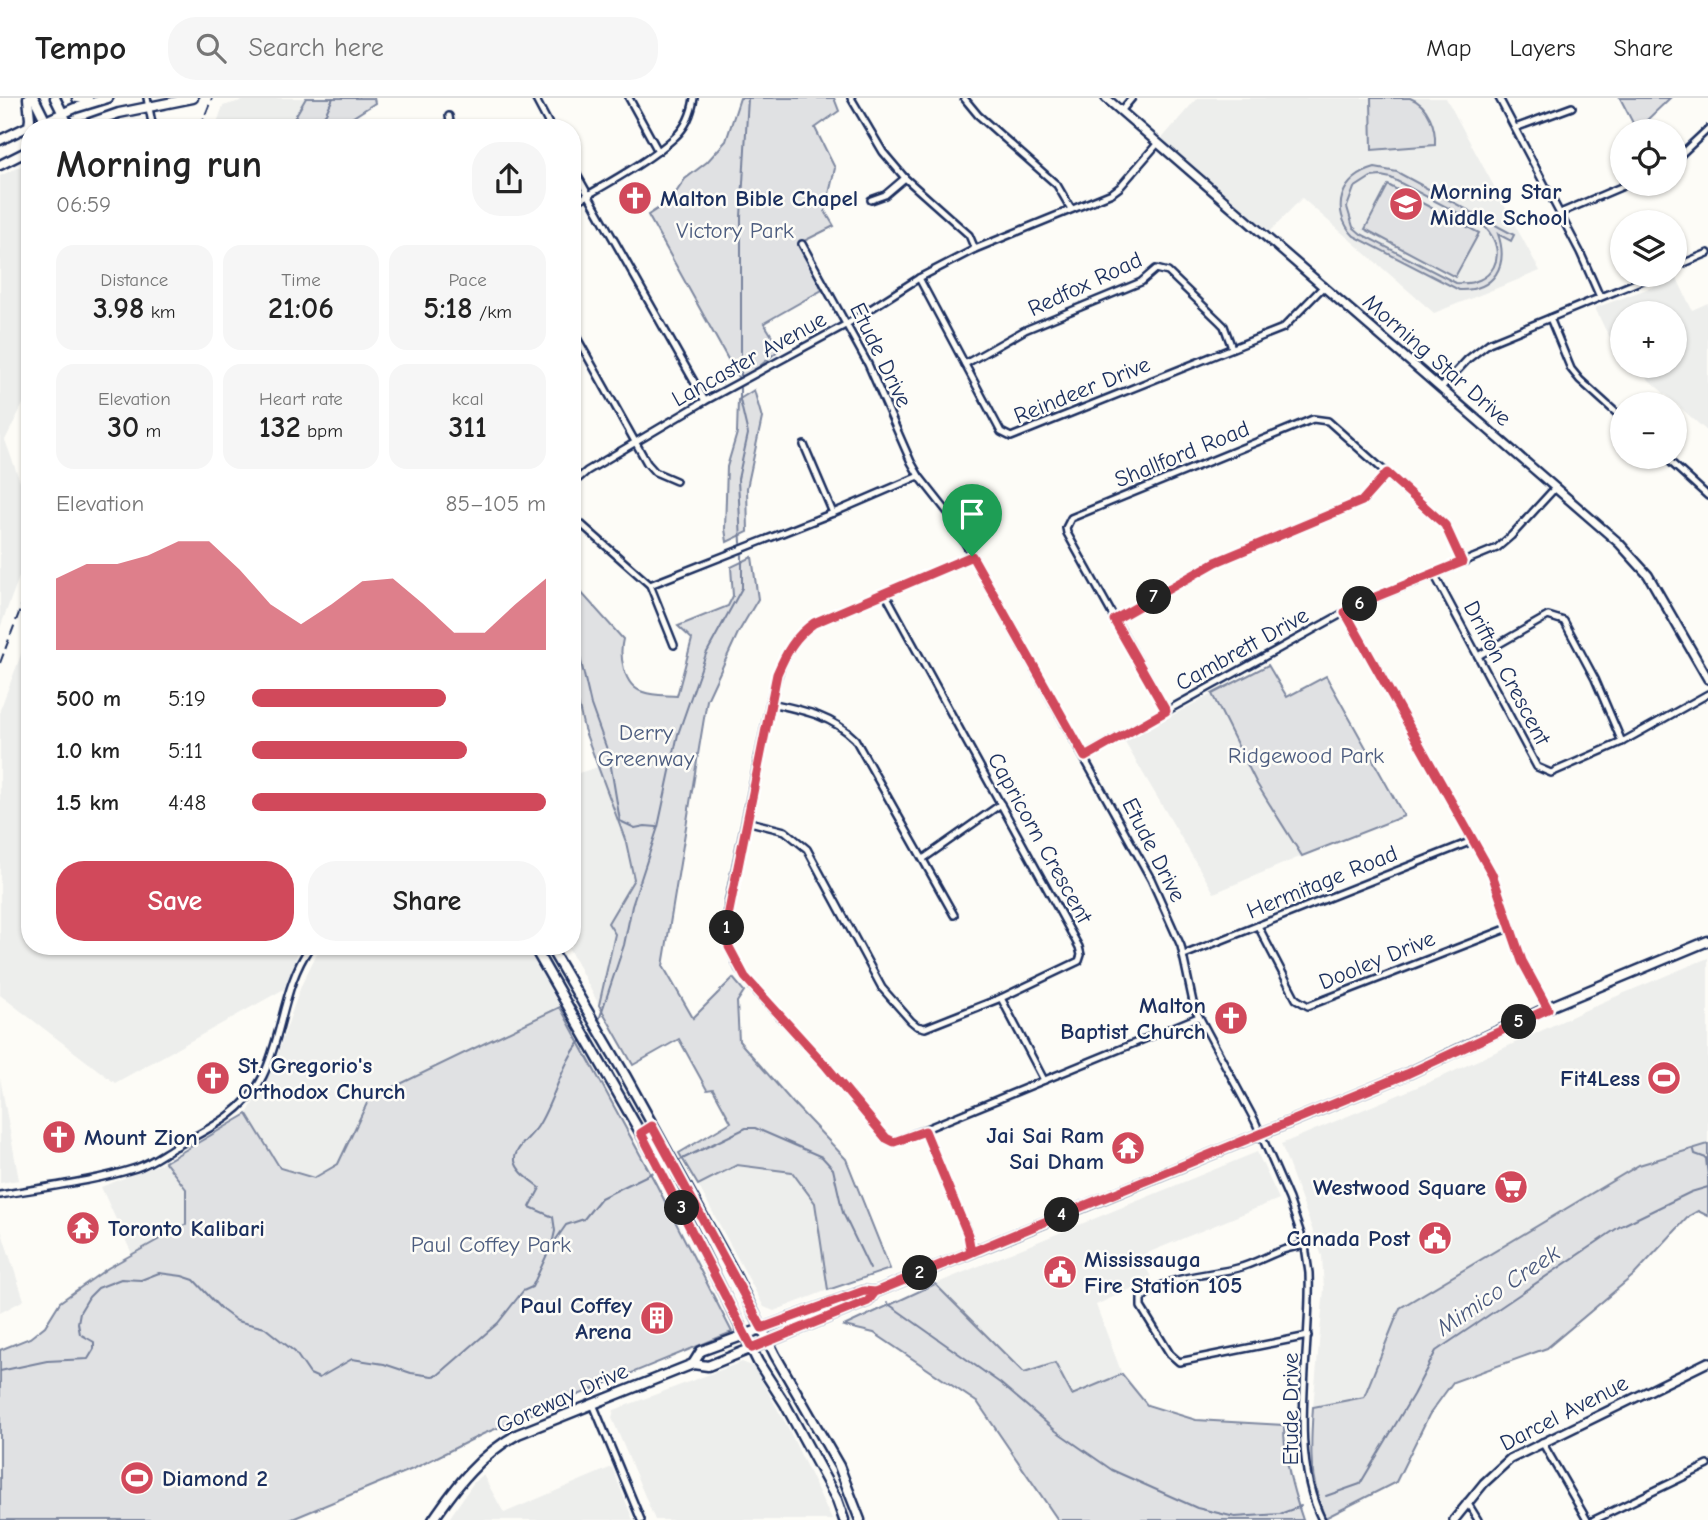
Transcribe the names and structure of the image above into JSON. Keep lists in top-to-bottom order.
{
  "streets": {
    "main road": ["Goreway Drive"],
    "street": [
      "Redfox Road",
      "Etude Drive",
      "Lancaster Avenue",
      "Morning Star Drive",
      "Reindeer Drive",
      "Shallford Road",
      "Cambrett Drive",
      "Drifton Crescent",
      "Capricorn Crescent",
      "Hermitage Road",
      "Dooley Drive",
      "Darcel Avenue"
    ]
  },
  "crossings": [
    ["Redfox Road", "Reindeer Drive"],
    ["Etude Drive", "Lancaster Avenue"],
    ["Etude Drive", "Cambrett Drive"],
    ["Etude Drive", "Hermitage Road"],
    ["Etude Drive", "Goreway Drive"],
    ["Lancaster Avenue", "Morning Star Drive"],
    ["Lancaster Avenue", "Reindeer Drive"],
    ["Morning Star Drive", "Reindeer Drive"],
    ["Morning Star Drive", "Cambrett Drive"],
    ["Shallford Road", "Cambrett Drive"],
    ["Cambrett Drive", "Drifton Crescent"],
    ["Hermitage Road", "Dooley Drive"]
  ],
  "water": ["Mimico Creek"],
  "parks": [
    "Victory Park",
    "Derry Greenway",
    "Ridgewood Park",
    "Paul Coffey Park"
  ],
  "places": {
    "church": [
      "Malton Bible Chapel",
      "Malton Baptist Church",
      "St. Gregorio's Orthodox Church",
      "Mount Zion"
    ],
    "school or university": ["Morning Star Middle School"],
    "sports": ["Fit4Less", "Diamond 2"],
    "temple": ["Jai Sai Ram Sai Dham", "Toronto Kalibari"],
    "supermarket": ["Westwood Square"],
    "public building": ["Canada Post", "Mississauga Fire Station 105"],
    "building": ["Paul Coffey Arena"]
  },
  "page": {
    "header": "Tempo",
    "search": "Search here",
    "nav": ["Map", "Layers", "Share"],
    "map_buttons": ["+", "−"],
    "heading": ["Morning run", "06:59"],
    "stats": [
      ["Distance", "3.98 km"],
      ["Time", "21:06"],
      ["Pace", "5:18 /km"],
      ["Elevation", "30 m"],
      ["Heart rate", "132 bpm"],
      ["kcal", "311"]
    ],
    "chart": ["Elevation", "85–105 m"],
    "pins": [
      "7",
      "6",
      "1",
      "5",
      "3",
      "4",
      "2"
    ],
    "list": [
      {
        "name": "500 m",
        "note": "5:19"
      },
      {
        "name": "1.0 km",
        "note": "5:11"
      },
      {
        "name": "1.5 km",
        "note": "4:48"
      }
    ],
    "buttons": ["Save", "Share"]
  }
}
